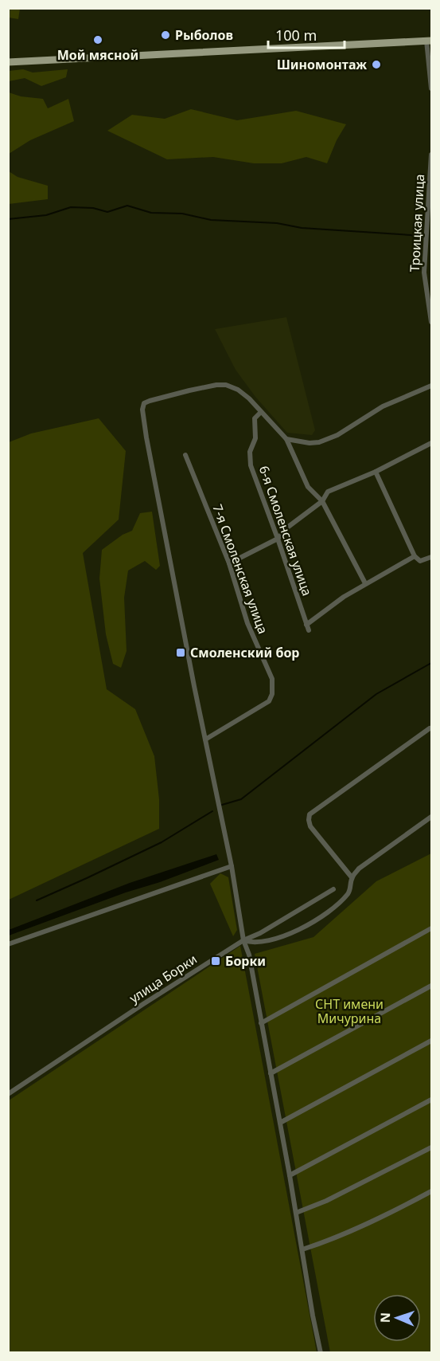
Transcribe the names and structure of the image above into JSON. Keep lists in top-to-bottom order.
{
  "streets": {
    "street": [
      "Троицкая улица",
      "6-я Смоленская улица",
      "7-я Смоленская улица",
      "улица Борки"
    ]
  },
  "parks": ["СНТ имени Мичурина"],
  "places": {
    "other": ["Рыболов", "Мой мясной", "Шиномонтаж"],
    "transit": ["Смоленский бор", "Борки"]
  },
  "scale_bar": "100 m",
  "north": "left"
}
